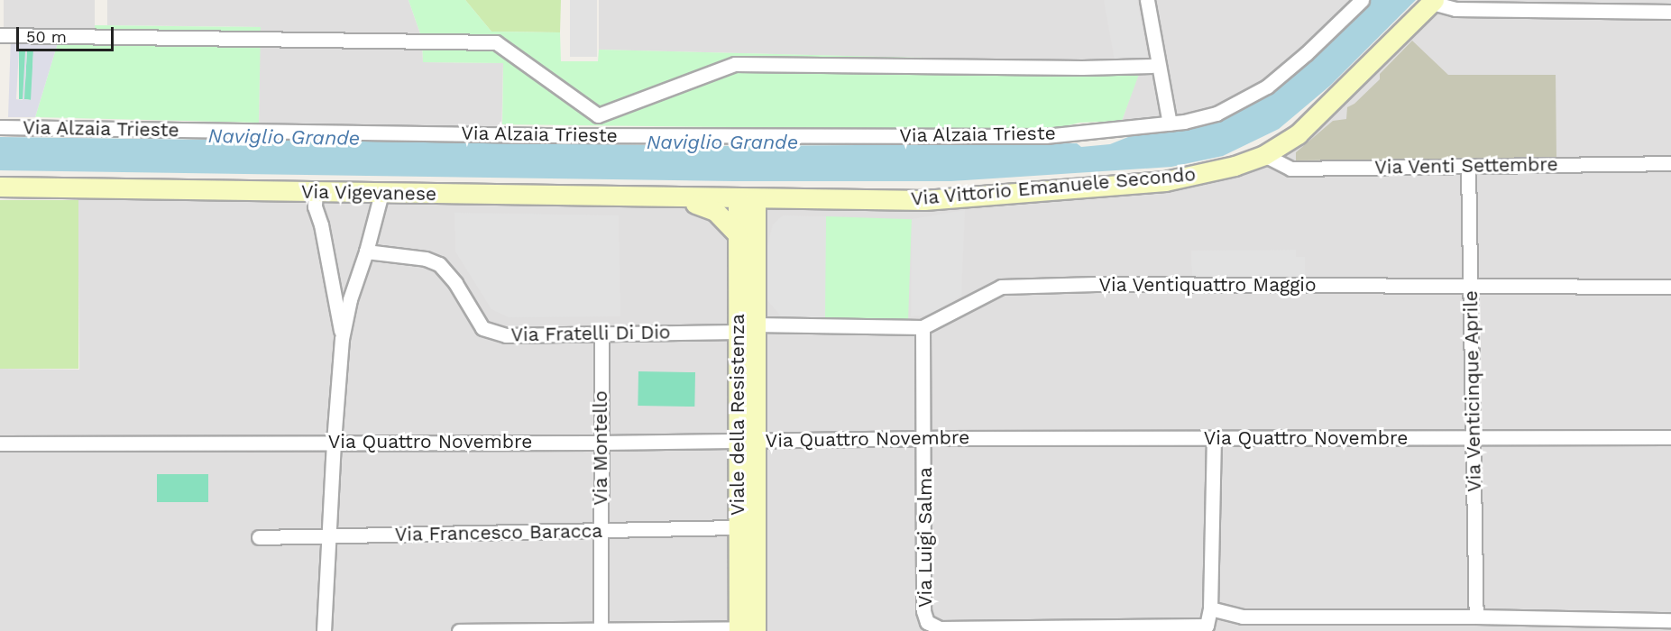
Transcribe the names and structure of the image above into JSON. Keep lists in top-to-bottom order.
{
  "streets": {
    "main road": ["Via Vittorio Emanuele Secondo", "Via Vigevanese", "Viale della Resistenza"],
    "street": [
      "Via Alzaia Trieste",
      "Via Venti Settembre",
      "Via Ventiquattro Maggio",
      "Via Fratelli Di Dio",
      "Via Venticinque Aprile",
      "Via Quattro Novembre",
      "Via Montello",
      "Via Francesco Baracca",
      "Via Luigi Salma"
    ]
  },
  "crossings": [
    ["Via Venti Settembre", "Via Vittorio Emanuele Secondo"],
    ["Via Venti Settembre", "Via Venticinque Aprile"],
    ["Via Vittorio Emanuele Secondo", "Via Vigevanese"],
    ["Via Vittorio Emanuele Secondo", "Viale della Resistenza"],
    ["Via Vigevanese", "Viale della Resistenza"],
    ["Via Ventiquattro Maggio", "Via Fratelli Di Dio"],
    ["Via Ventiquattro Maggio", "Via Venticinque Aprile"],
    ["Via Ventiquattro Maggio", "Viale della Resistenza"],
    ["Via Ventiquattro Maggio", "Via Luigi Salma"],
    ["Via Fratelli Di Dio", "Viale della Resistenza"],
    ["Via Fratelli Di Dio", "Via Montello"],
    ["Via Venticinque Aprile", "Via Quattro Novembre"],
    ["Viale della Resistenza", "Via Quattro Novembre"],
    ["Viale della Resistenza", "Via Francesco Baracca"],
    ["Via Quattro Novembre", "Via Montello"],
    ["Via Quattro Novembre", "Via Luigi Salma"],
    ["Via Montello", "Via Francesco Baracca"]
  ],
  "water": ["Naviglio Grande"],
  "scale_bar": "50 m"
}
